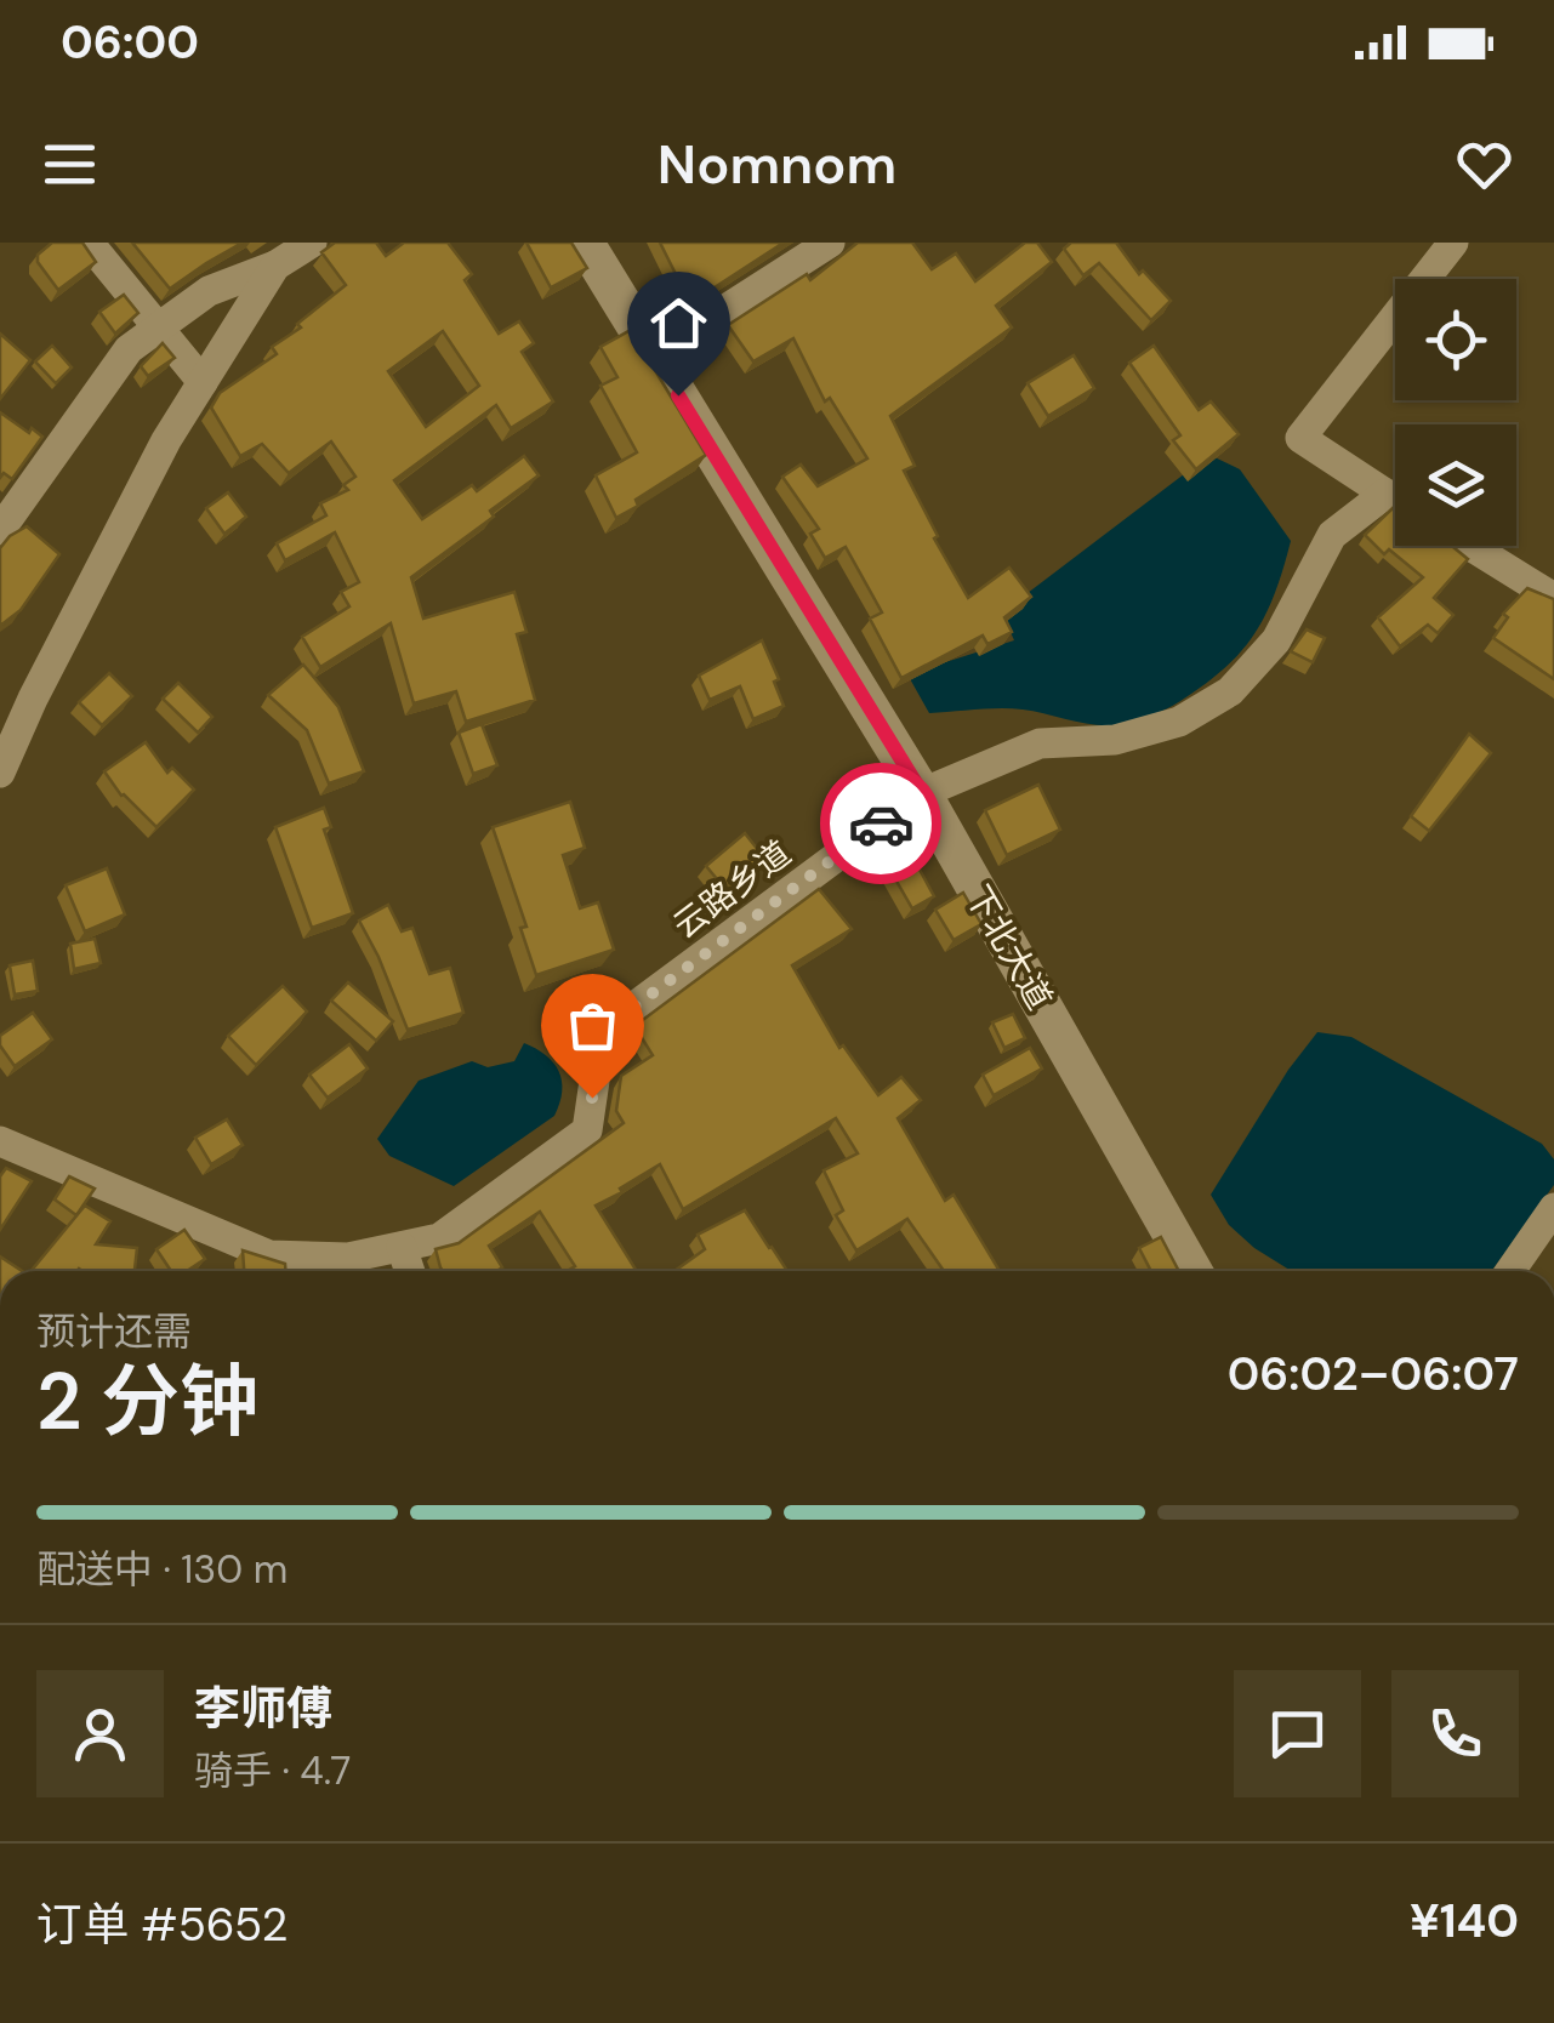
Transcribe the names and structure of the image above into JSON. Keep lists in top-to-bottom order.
{
  "streets": {
    "street": ["云路乡道", "下北大道"]
  },
  "crossings": [
    ["云路乡道", "下北大道"]
  ],
  "page": {
    "status": "06:00",
    "header": "Nomnom",
    "heading": ["2 分钟", "预计还需", "06:02–06:07"],
    "panel": [
      "李师傅",
      "骑手 · 4.7",
      "订单 #5652",
      "¥140"
    ],
    "bar": "配送中 · 130 m"
  }
}
